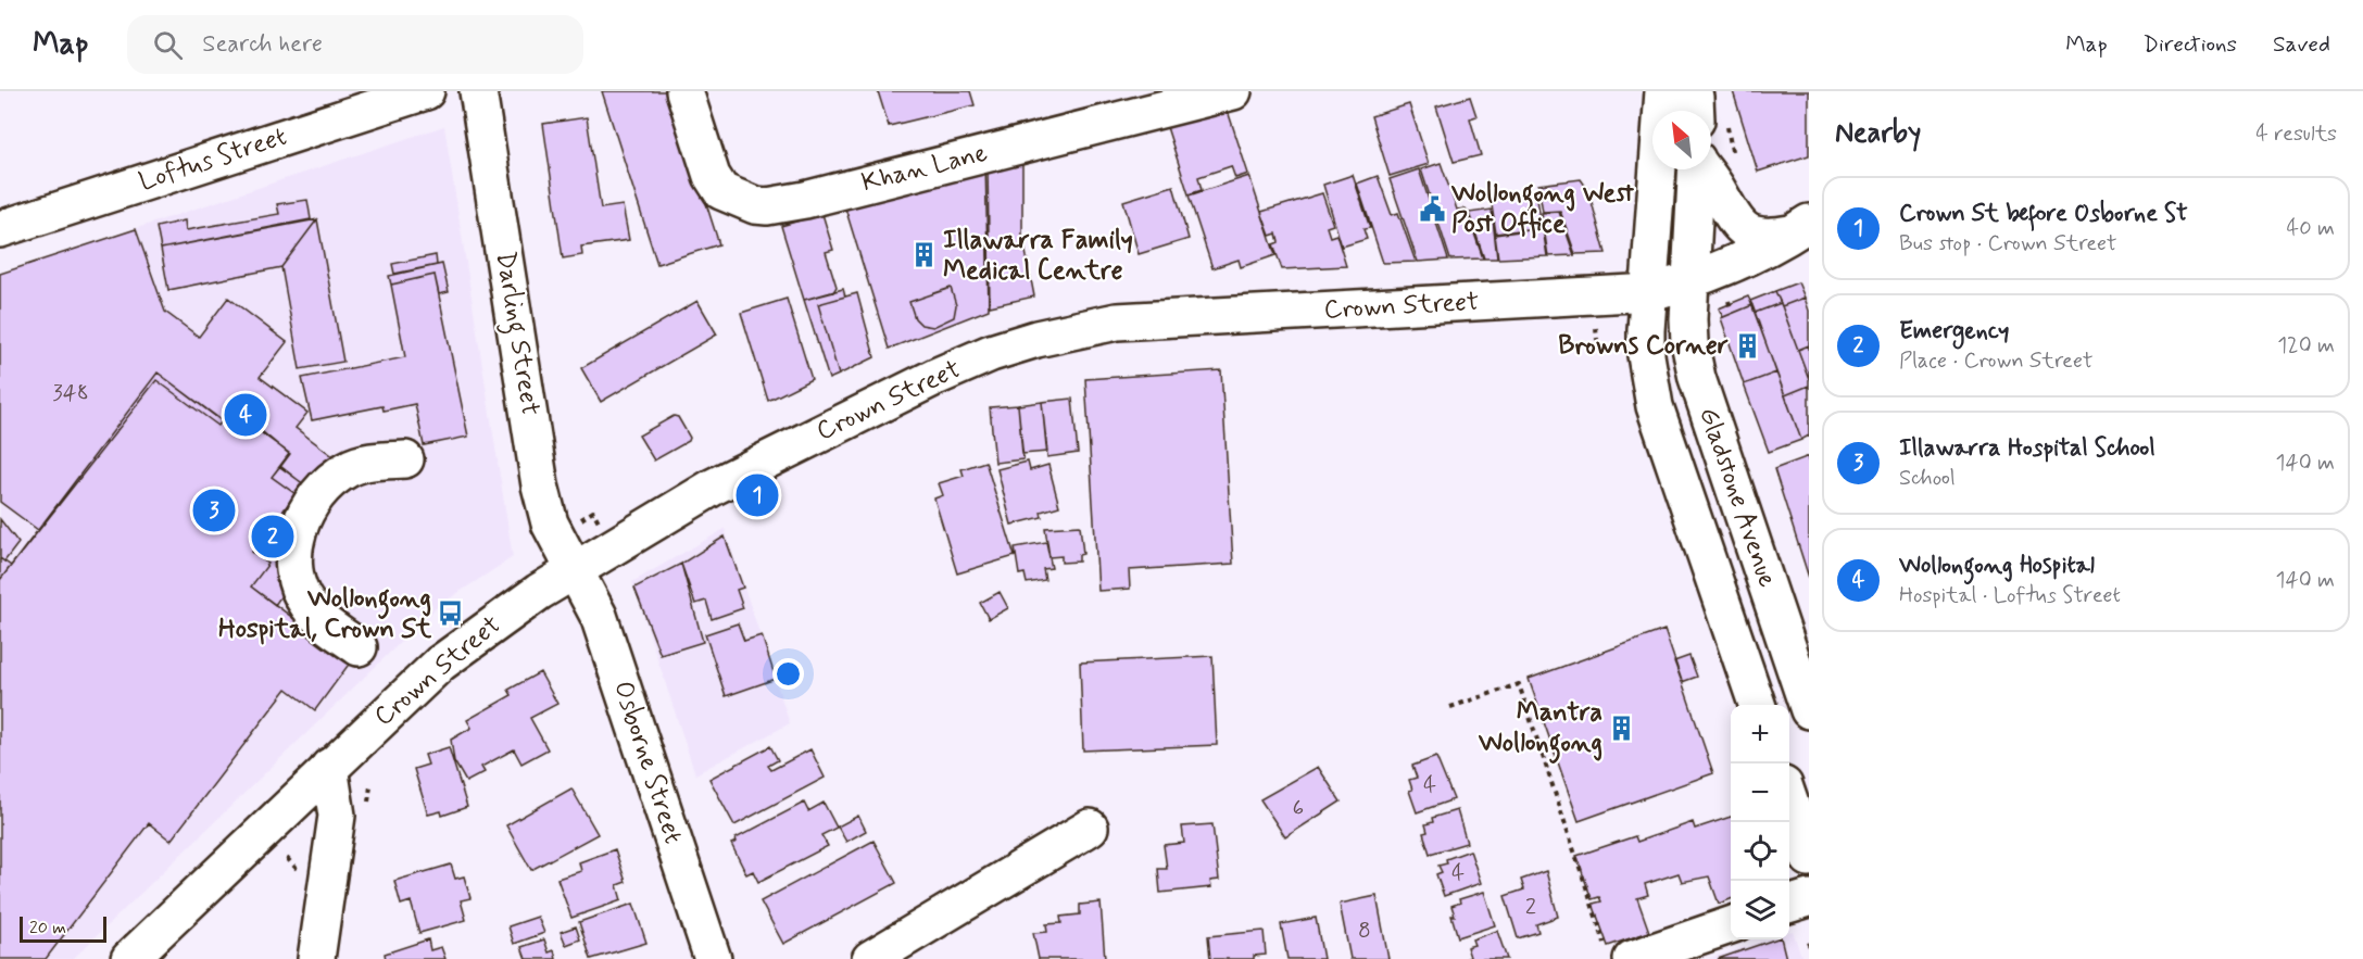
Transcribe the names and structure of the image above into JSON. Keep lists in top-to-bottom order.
{
  "streets": {
    "main road": [
      "Loftus Street",
      "Khan Lane",
      "Crown Street",
      "Darling Street",
      "Gladstone Avenue",
      "Osborne Street"
    ]
  },
  "crossings": [
    ["Crown Street", "Darling Street"],
    ["Crown Street", "Gladstone Avenue"],
    ["Crown Street", "Osborne Street"],
    ["Darling Street", "Osborne Street"]
  ],
  "places": {
    "public building": ["Wollongong West Post Office"],
    "building": ["Illawarra Family Medical Centre", "Browns Corner", "Mantra Wollongong"],
    "bus stop": ["Wollongong Hospital, Crown St"]
  },
  "house_numbers": [
    "348",
    "4",
    "6",
    "4",
    "2",
    "8"
  ],
  "scale_bar": "20 m",
  "north": "top left",
  "page": {
    "header": "Map",
    "search": "Search here",
    "nav": ["Map", "Directions", "Saved"],
    "heading": ["Nearby", "4 results"],
    "list": [
      {
        "mark": "1",
        "name": "Crown St before Osborne St",
        "note": "Bus stop · Crown Street",
        "value": "40 m"
      },
      {
        "mark": "2",
        "name": "Emergency",
        "note": "Place · Crown Street",
        "value": "120 m"
      },
      {
        "mark": "3",
        "name": "Illawarra Hospital School",
        "note": "School",
        "value": "140 m"
      },
      {
        "mark": "4",
        "name": "Wollongong Hospital",
        "note": "Hospital · Loftus Street",
        "value": "140 m"
      }
    ],
    "pins": [
      "4",
      "1",
      "3",
      "2"
    ],
    "map_buttons": ["+", "−"],
    "scale": "20 m"
  }
}
